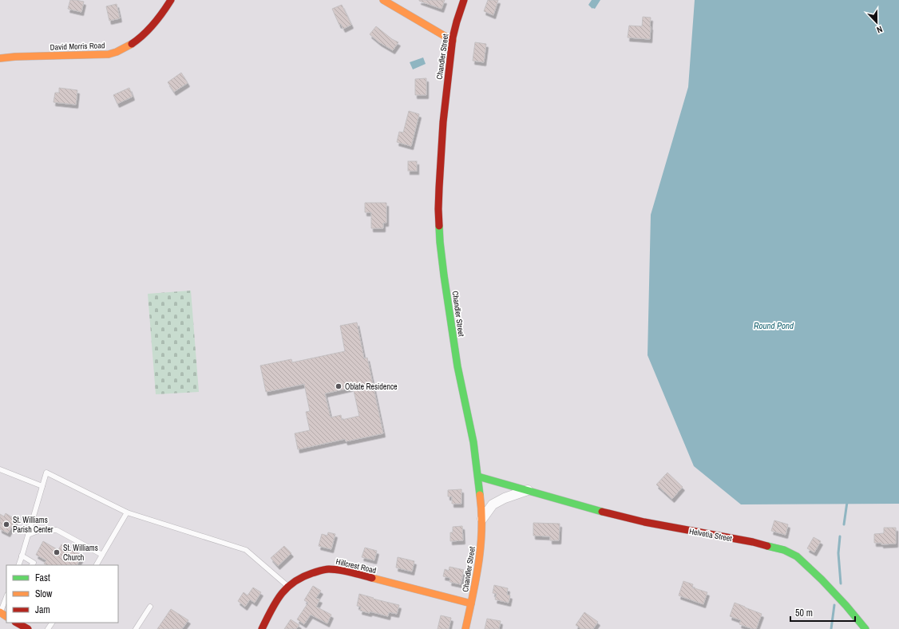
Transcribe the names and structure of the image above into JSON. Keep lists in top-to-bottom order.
{
  "streets": {
    "street": [
      "David Morris Road",
      "Chandler Street",
      "Helvetia Street",
      "Hillcrest Road"
    ]
  },
  "crossings": [
    ["Chandler Street", "Helvetia Street"],
    ["Chandler Street", "Hillcrest Road"]
  ],
  "water": ["Round Pond"],
  "places": ["Oblate Residence", "St. Williams Parish Center", "St. Williams Church"],
  "legend": ["Fast", "Slow", "Jam"],
  "scale_bar": "50 m",
  "north": "bottom"
}
